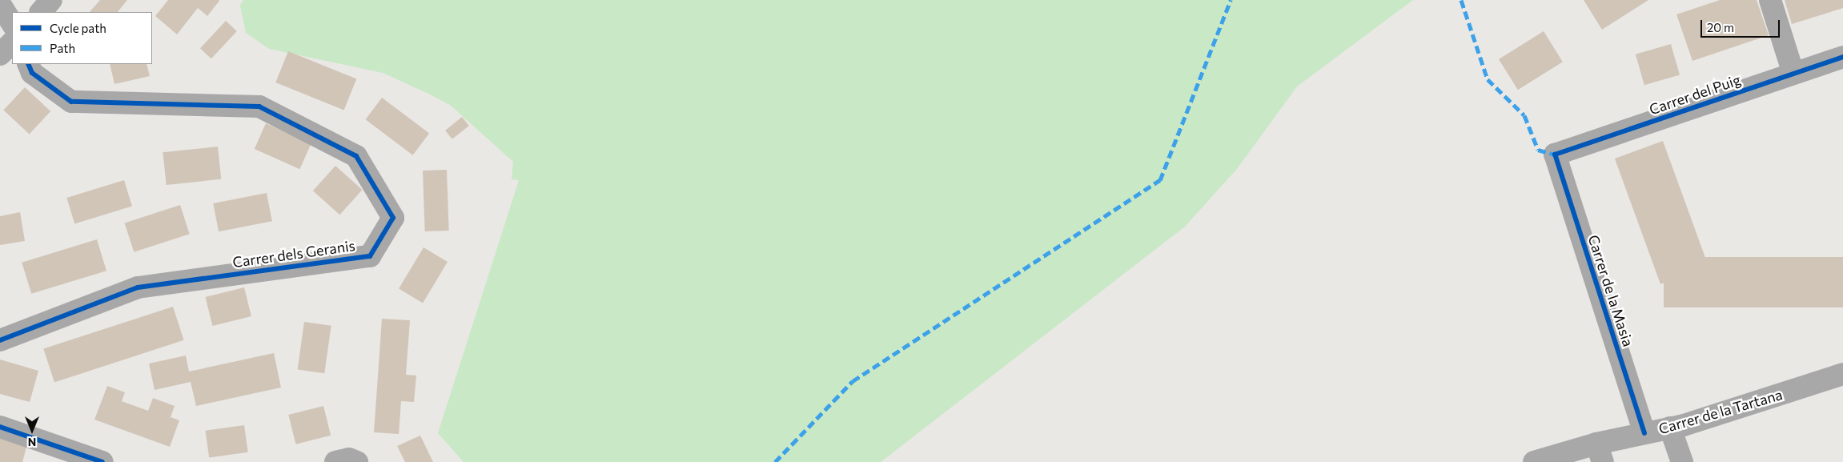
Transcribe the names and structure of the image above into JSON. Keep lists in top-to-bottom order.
{
  "streets": {
    "street": [
      "Carrer del Puig",
      "Carrer dels Geranis",
      "Carrer de la Masia",
      "Carrer de la Tartana"
    ]
  },
  "crossings": [
    ["Carrer del Puig", "Carrer de la Masia"],
    ["Carrer de la Masia", "Carrer de la Tartana"]
  ],
  "legend": ["Cycle path", "Path"],
  "scale_bar": "20 m",
  "north": "bottom"
}
